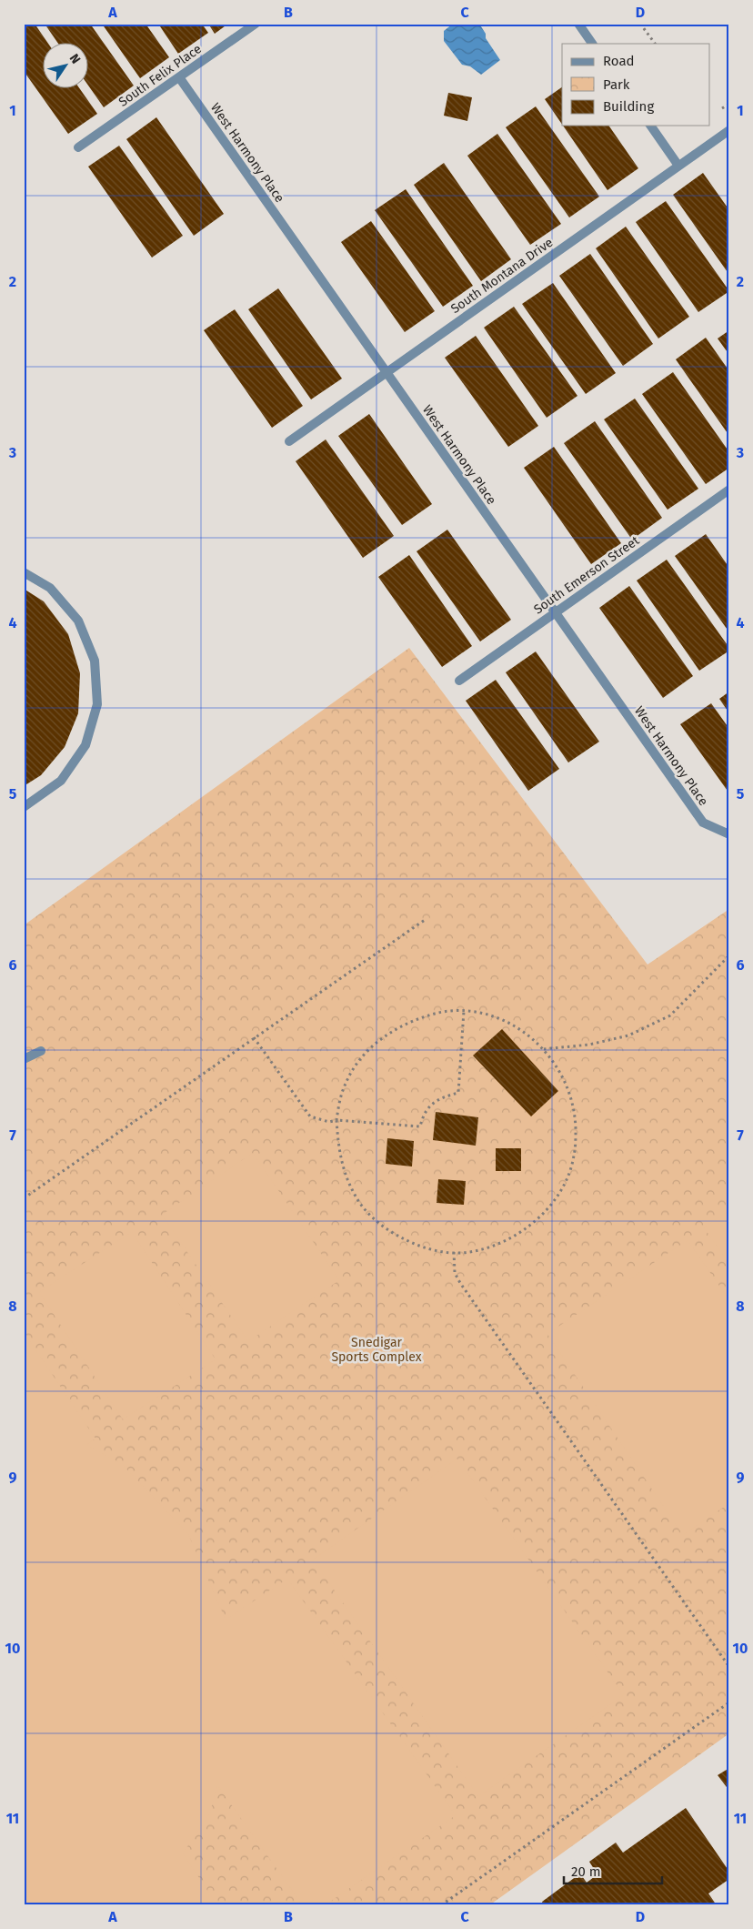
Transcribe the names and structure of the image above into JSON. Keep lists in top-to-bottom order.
{
  "streets": {
    "street": [
      "South Felix Place",
      "West Harmony Place",
      "South Montana Drive",
      "South Emerson Street"
    ]
  },
  "crossings": [
    ["South Felix Place", "West Harmony Place"],
    ["West Harmony Place", "South Montana Drive"],
    ["West Harmony Place", "South Emerson Street"]
  ],
  "parks": ["Snedigar Sports Complex"],
  "legend": ["Road", "Park", "Building"],
  "scale_bar": "20 m",
  "north": "top right",
  "grid": {
    "columns": [
      "A",
      "B",
      "C",
      "D"
    ],
    "rows": [
      "1",
      "2",
      "3",
      "4",
      "5",
      "6",
      "7",
      "8",
      "9",
      "10",
      "11"
    ]
  }
}
